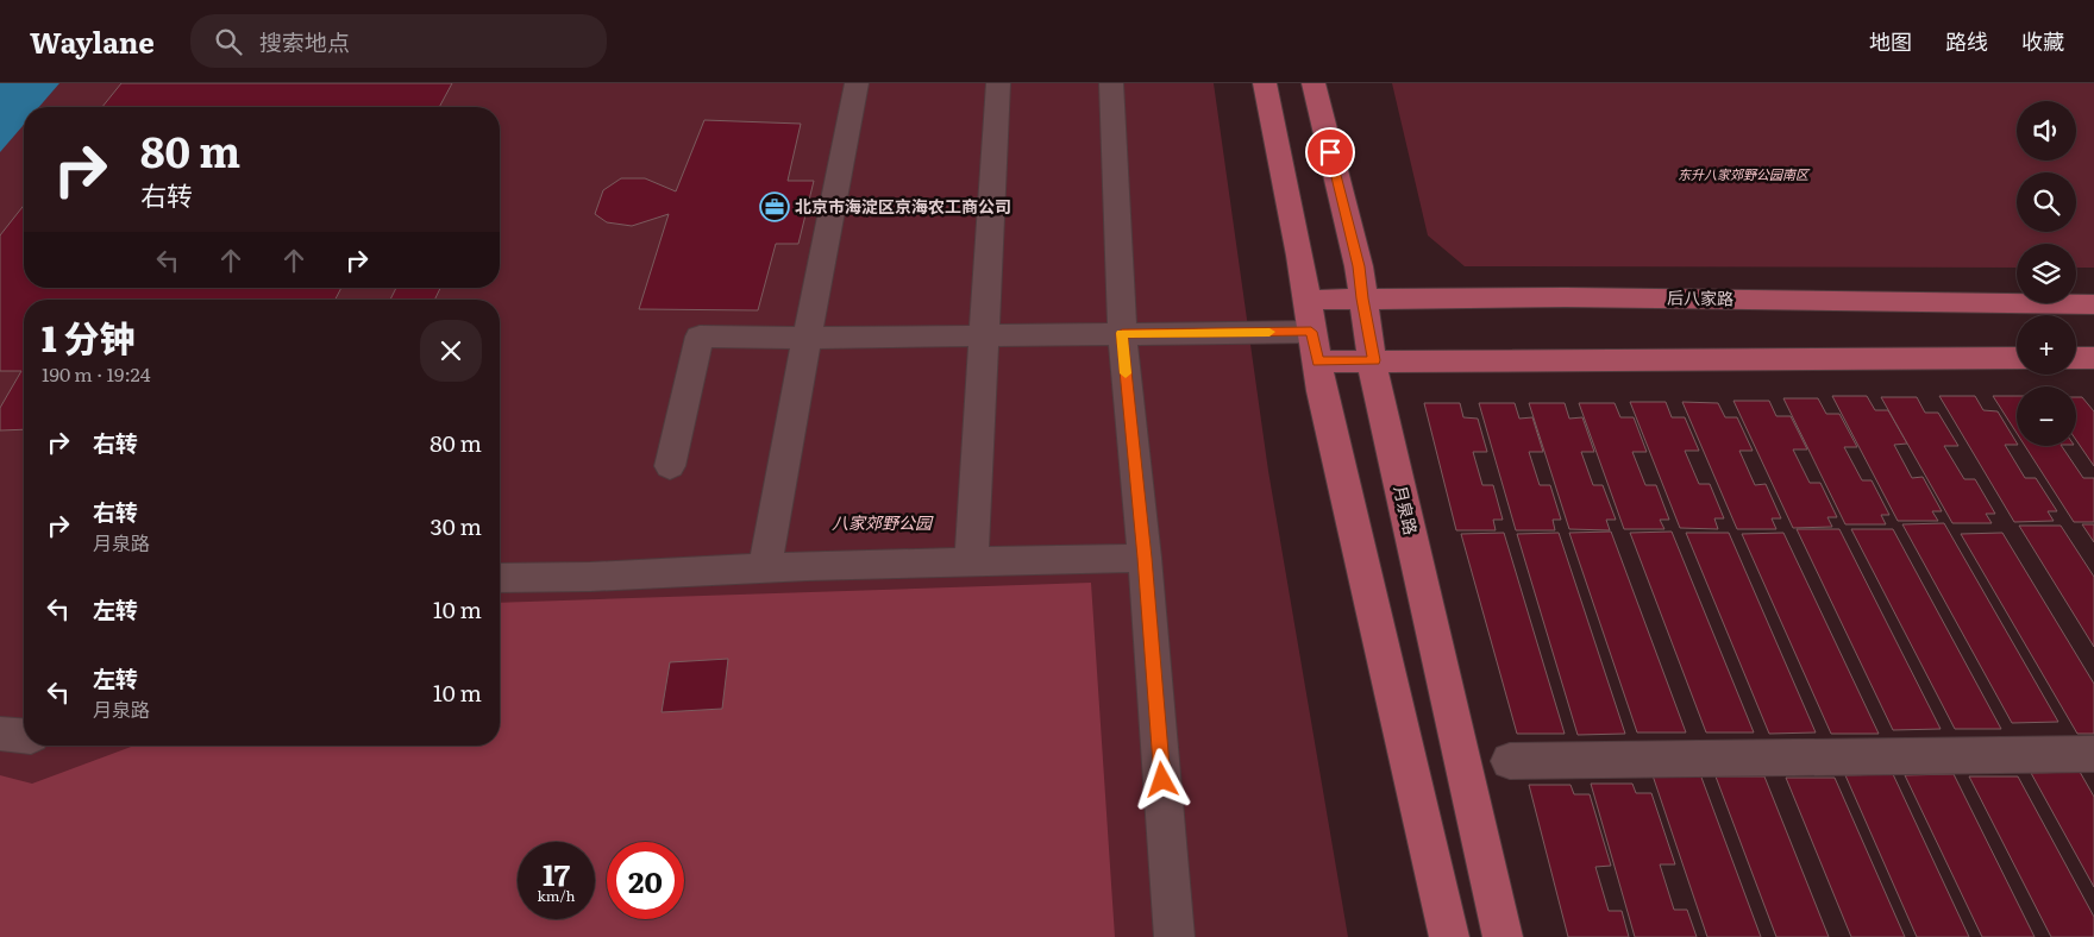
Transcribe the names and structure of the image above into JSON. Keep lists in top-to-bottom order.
{
  "streets": {
    "main road": ["后八家路", "月泉路"]
  },
  "crossings": [
    ["后八家路", "月泉路"]
  ],
  "parks": ["东升八家郊野公园南区", "八家郊野公园"],
  "places": {
    "office": ["北京市海淀区京海农工商公司"]
  },
  "page": {
    "header": "Waylane",
    "search": "搜索地点",
    "nav": ["地图", "路线", "收藏"],
    "map_buttons": ["+", "−"],
    "turn": ["80 m", "右转"],
    "heading": ["1 分钟", "190 m · 19:24"],
    "list": [
      {
        "name": "右转",
        "value": "80 m"
      },
      {
        "name": "右转",
        "note": "月泉路",
        "value": "30 m"
      },
      {
        "name": "左转",
        "value": "10 m"
      },
      {
        "name": "左转",
        "note": "月泉路",
        "value": "10 m"
      }
    ],
    "speed": "17 km/h",
    "limit": "20"
  }
}
